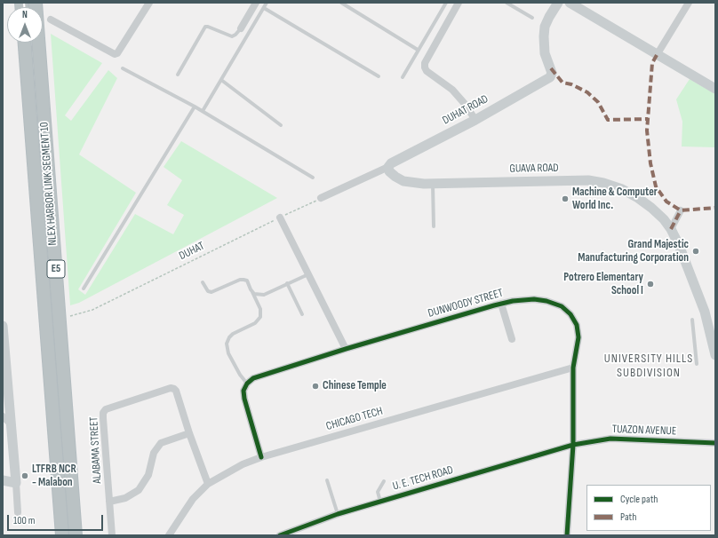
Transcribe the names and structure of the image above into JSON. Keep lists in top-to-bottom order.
{
  "streets": {
    "highway": ["NLEX HARBOR LINK SEGMENT 10", "E5"],
    "street": [
      "DUHAT ROAD",
      "GUAVA ROAD",
      "DUNWOODY STREET",
      "CHICAGO TECH",
      "TUAZON AVENUE",
      "ALABAMA STREET",
      "U. E. TECH ROAD"
    ],
    "path": ["DUHAT"]
  },
  "crossings": [
    ["DUHAT ROAD", "GUAVA ROAD"],
    ["DUHAT ROAD", "DUHAT"],
    ["DUNWOODY STREET", "CHICAGO TECH"],
    ["DUNWOODY STREET", "TUAZON AVENUE"],
    ["DUNWOODY STREET", "U. E. TECH ROAD"],
    ["CHICAGO TECH", "ALABAMA STREET"],
    ["TUAZON AVENUE", "U. E. TECH ROAD"]
  ],
  "districts": ["UNIVERSITY HILLS SUBDIVISION"],
  "places": [
    "Machine & Computer World Inc.",
    "Grand Majestic Manufacturing Corporation",
    "Potrero Elementary School I",
    "Chinese Temple",
    "LTFRB NCR - Malabon"
  ],
  "legend": ["Cycle path", "Path"],
  "scale_bar": "100 m",
  "north": "top"
}
